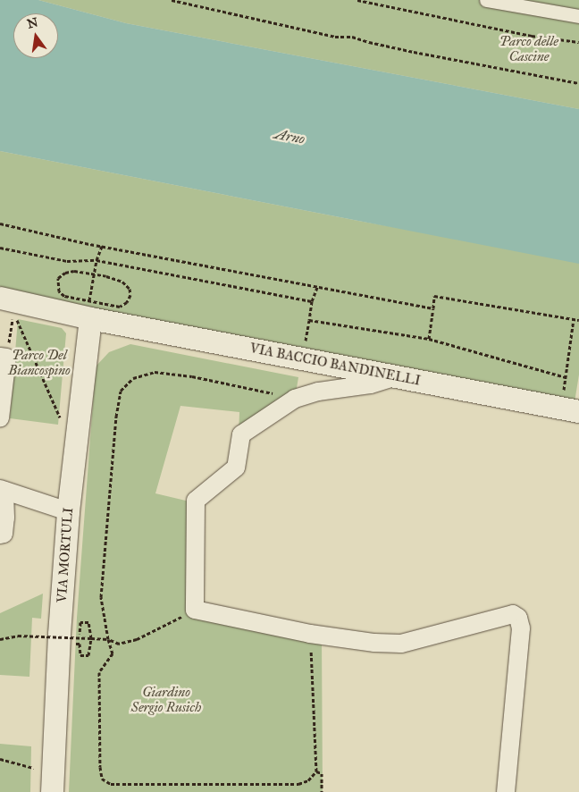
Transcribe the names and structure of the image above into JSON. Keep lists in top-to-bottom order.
{
  "streets": {
    "street": ["VIA BACCIO BANDINELLI", "VIA MORTULI"]
  },
  "crossings": [
    ["VIA BACCIO BANDINELLI", "VIA MORTULI"]
  ],
  "water": ["Arno"],
  "parks": ["Parco delle Cascine", "Parco Del Biancospino", "Giardino Sergio Rusich"],
  "north": "top"
}
